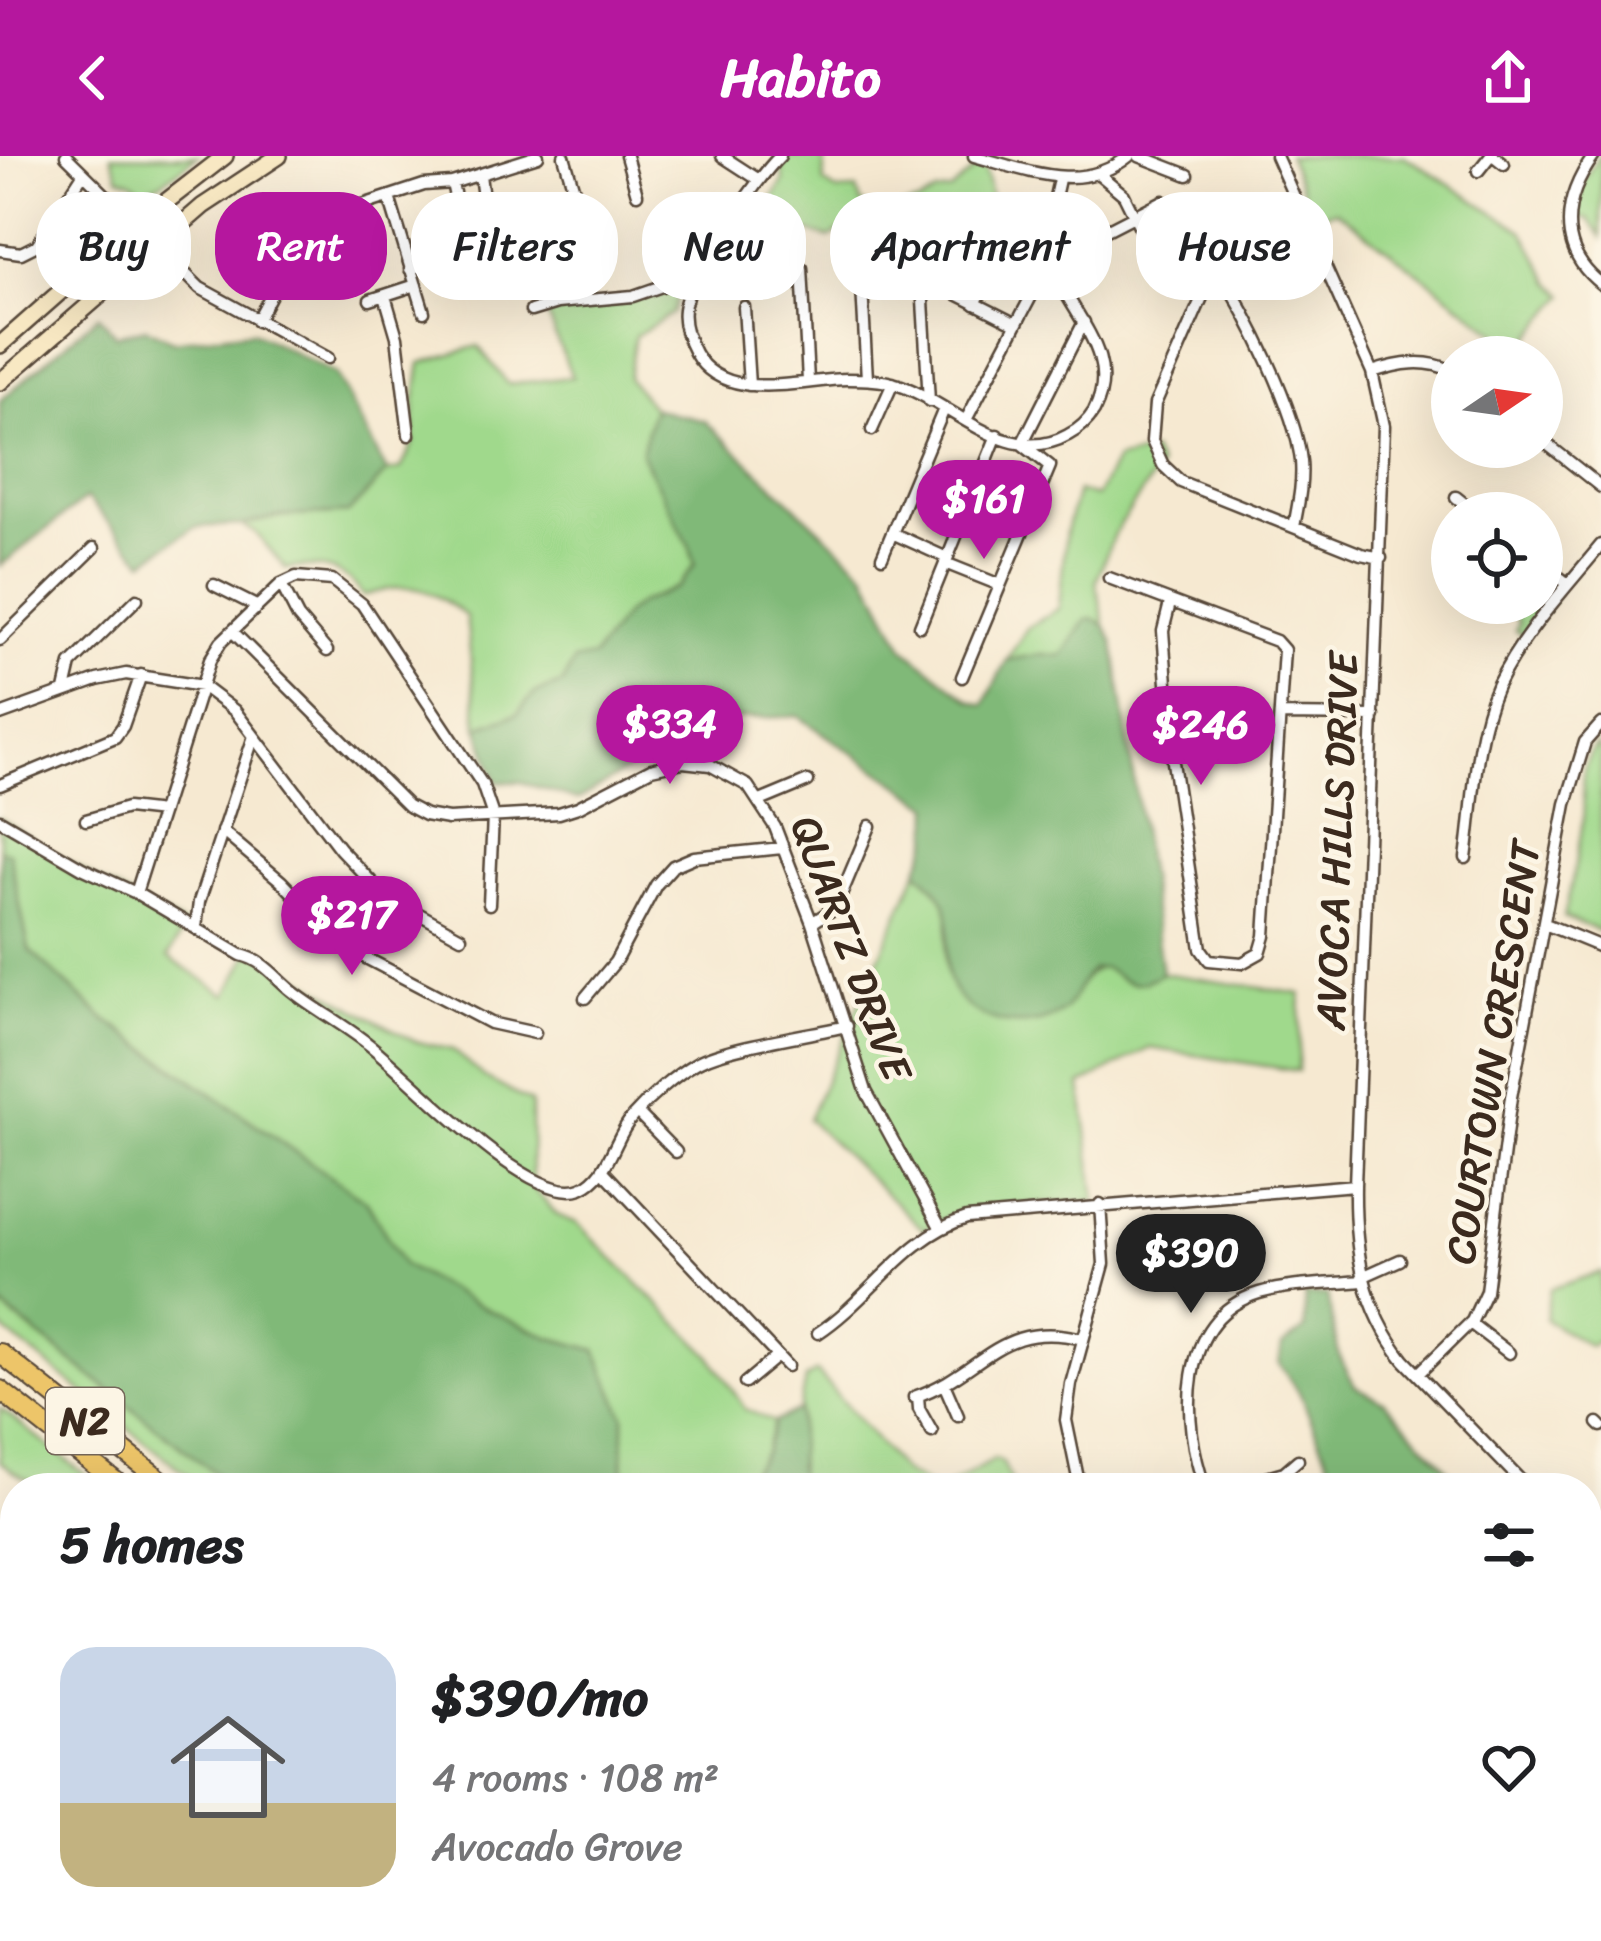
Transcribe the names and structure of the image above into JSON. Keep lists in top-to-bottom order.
{
  "streets": {
    "highway": ["N2"],
    "street": ["AVOCA HILLS DRIVE", "QUARTZ DRIVE", "COURTOWN CRESCENT"]
  },
  "crossings": [
    ["AVOCA HILLS DRIVE", "COURTOWN CRESCENT"]
  ],
  "north": "right",
  "page": {
    "header": "Habito",
    "chip": [
      "Buy",
      "Rent",
      "Filters",
      "New",
      "Apartment",
      "House"
    ],
    "price": [
      "$161",
      "$334",
      "$246",
      "$217",
      "$390"
    ],
    "heading": "5 homes",
    "list": [
      {
        "name": "$390/mo",
        "note": "4 rooms · 108 m² · Avocado Grove"
      }
    ]
  }
}
